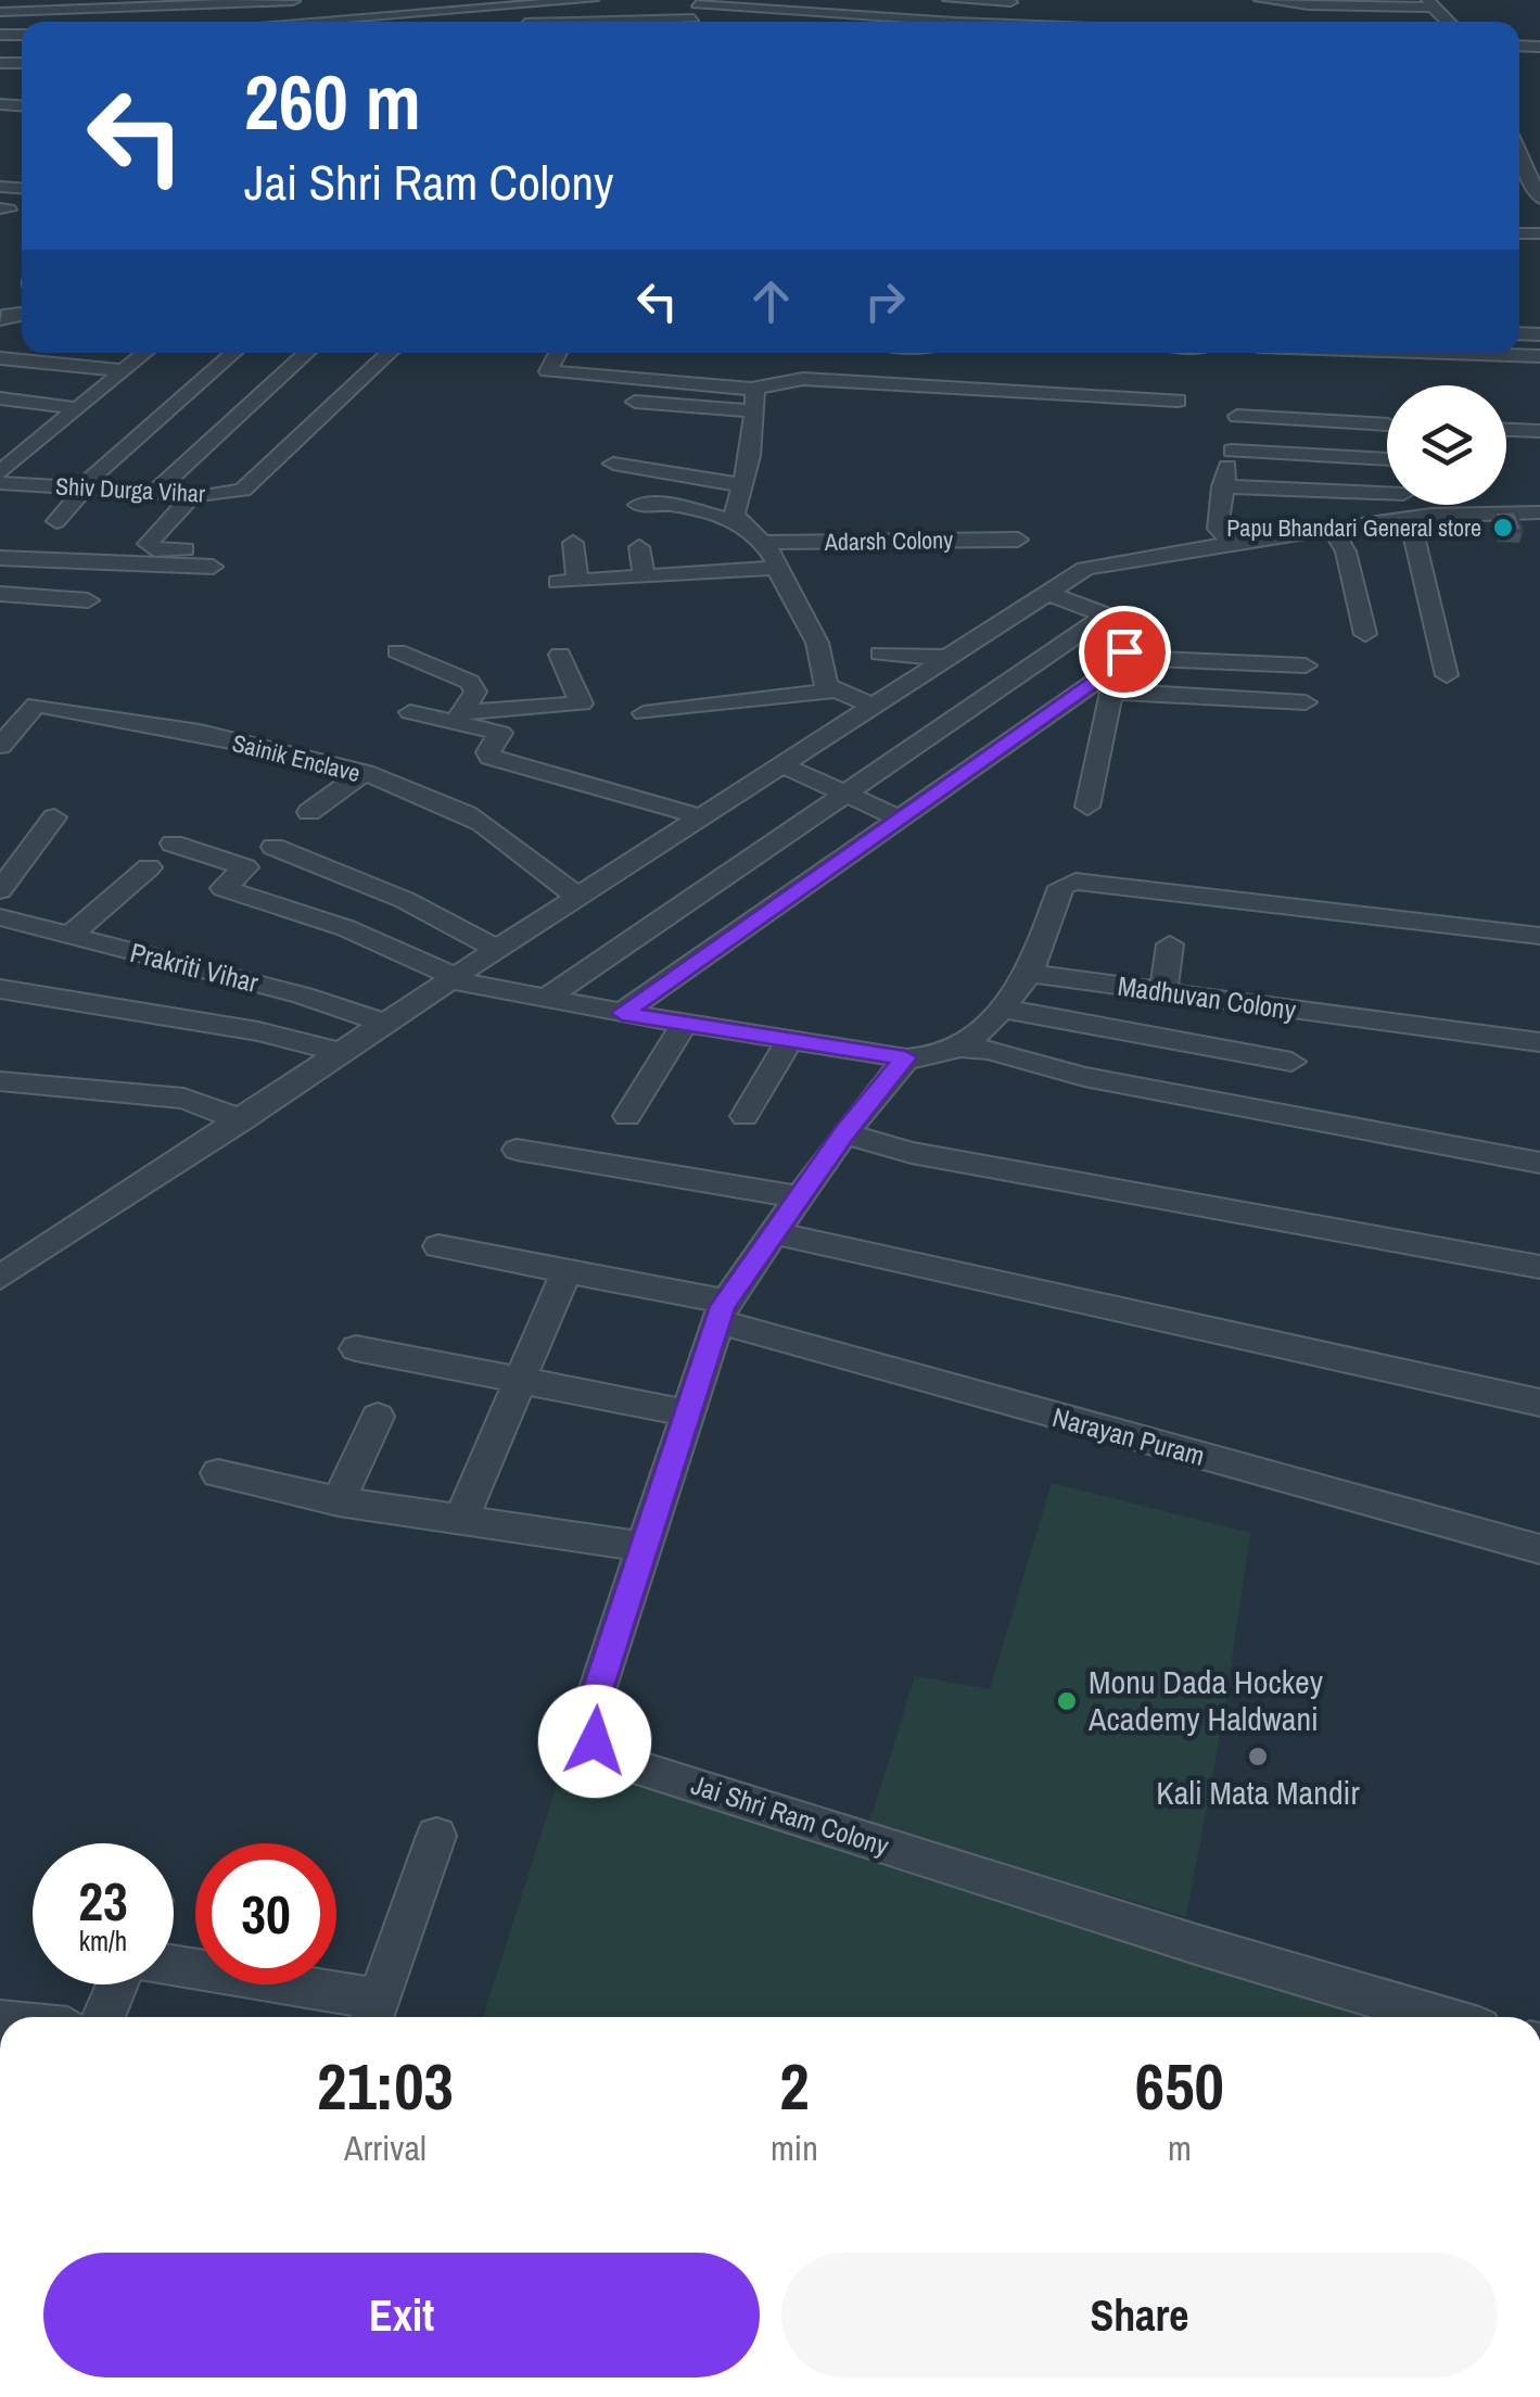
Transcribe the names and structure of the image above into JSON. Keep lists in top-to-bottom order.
{
  "streets": {
    "street": [
      "Shiv Durga Vihar",
      "Adarsh Colony",
      "Sainik Enclave",
      "Prakriti Vihar",
      "Madhuvan Colony",
      "Narayan Puram",
      "Jai Shri Ram Colony"
    ]
  },
  "crossings": [
    ["Narayan Puram", "Jai Shri Ram Colony"]
  ],
  "places": ["Papu Bhandari General store", "Monu Dada Hockey Academy Haldwani", "Kali Mata Mandir"],
  "page": {
    "turn": ["260 m", "Jai Shri Ram Colony"],
    "speed": "23 km/h",
    "limit": "30",
    "eta": [
      "21:03",
      "Arrival",
      "2",
      "min",
      "650",
      "m"
    ],
    "buttons": ["Exit", "Share"]
  }
}
